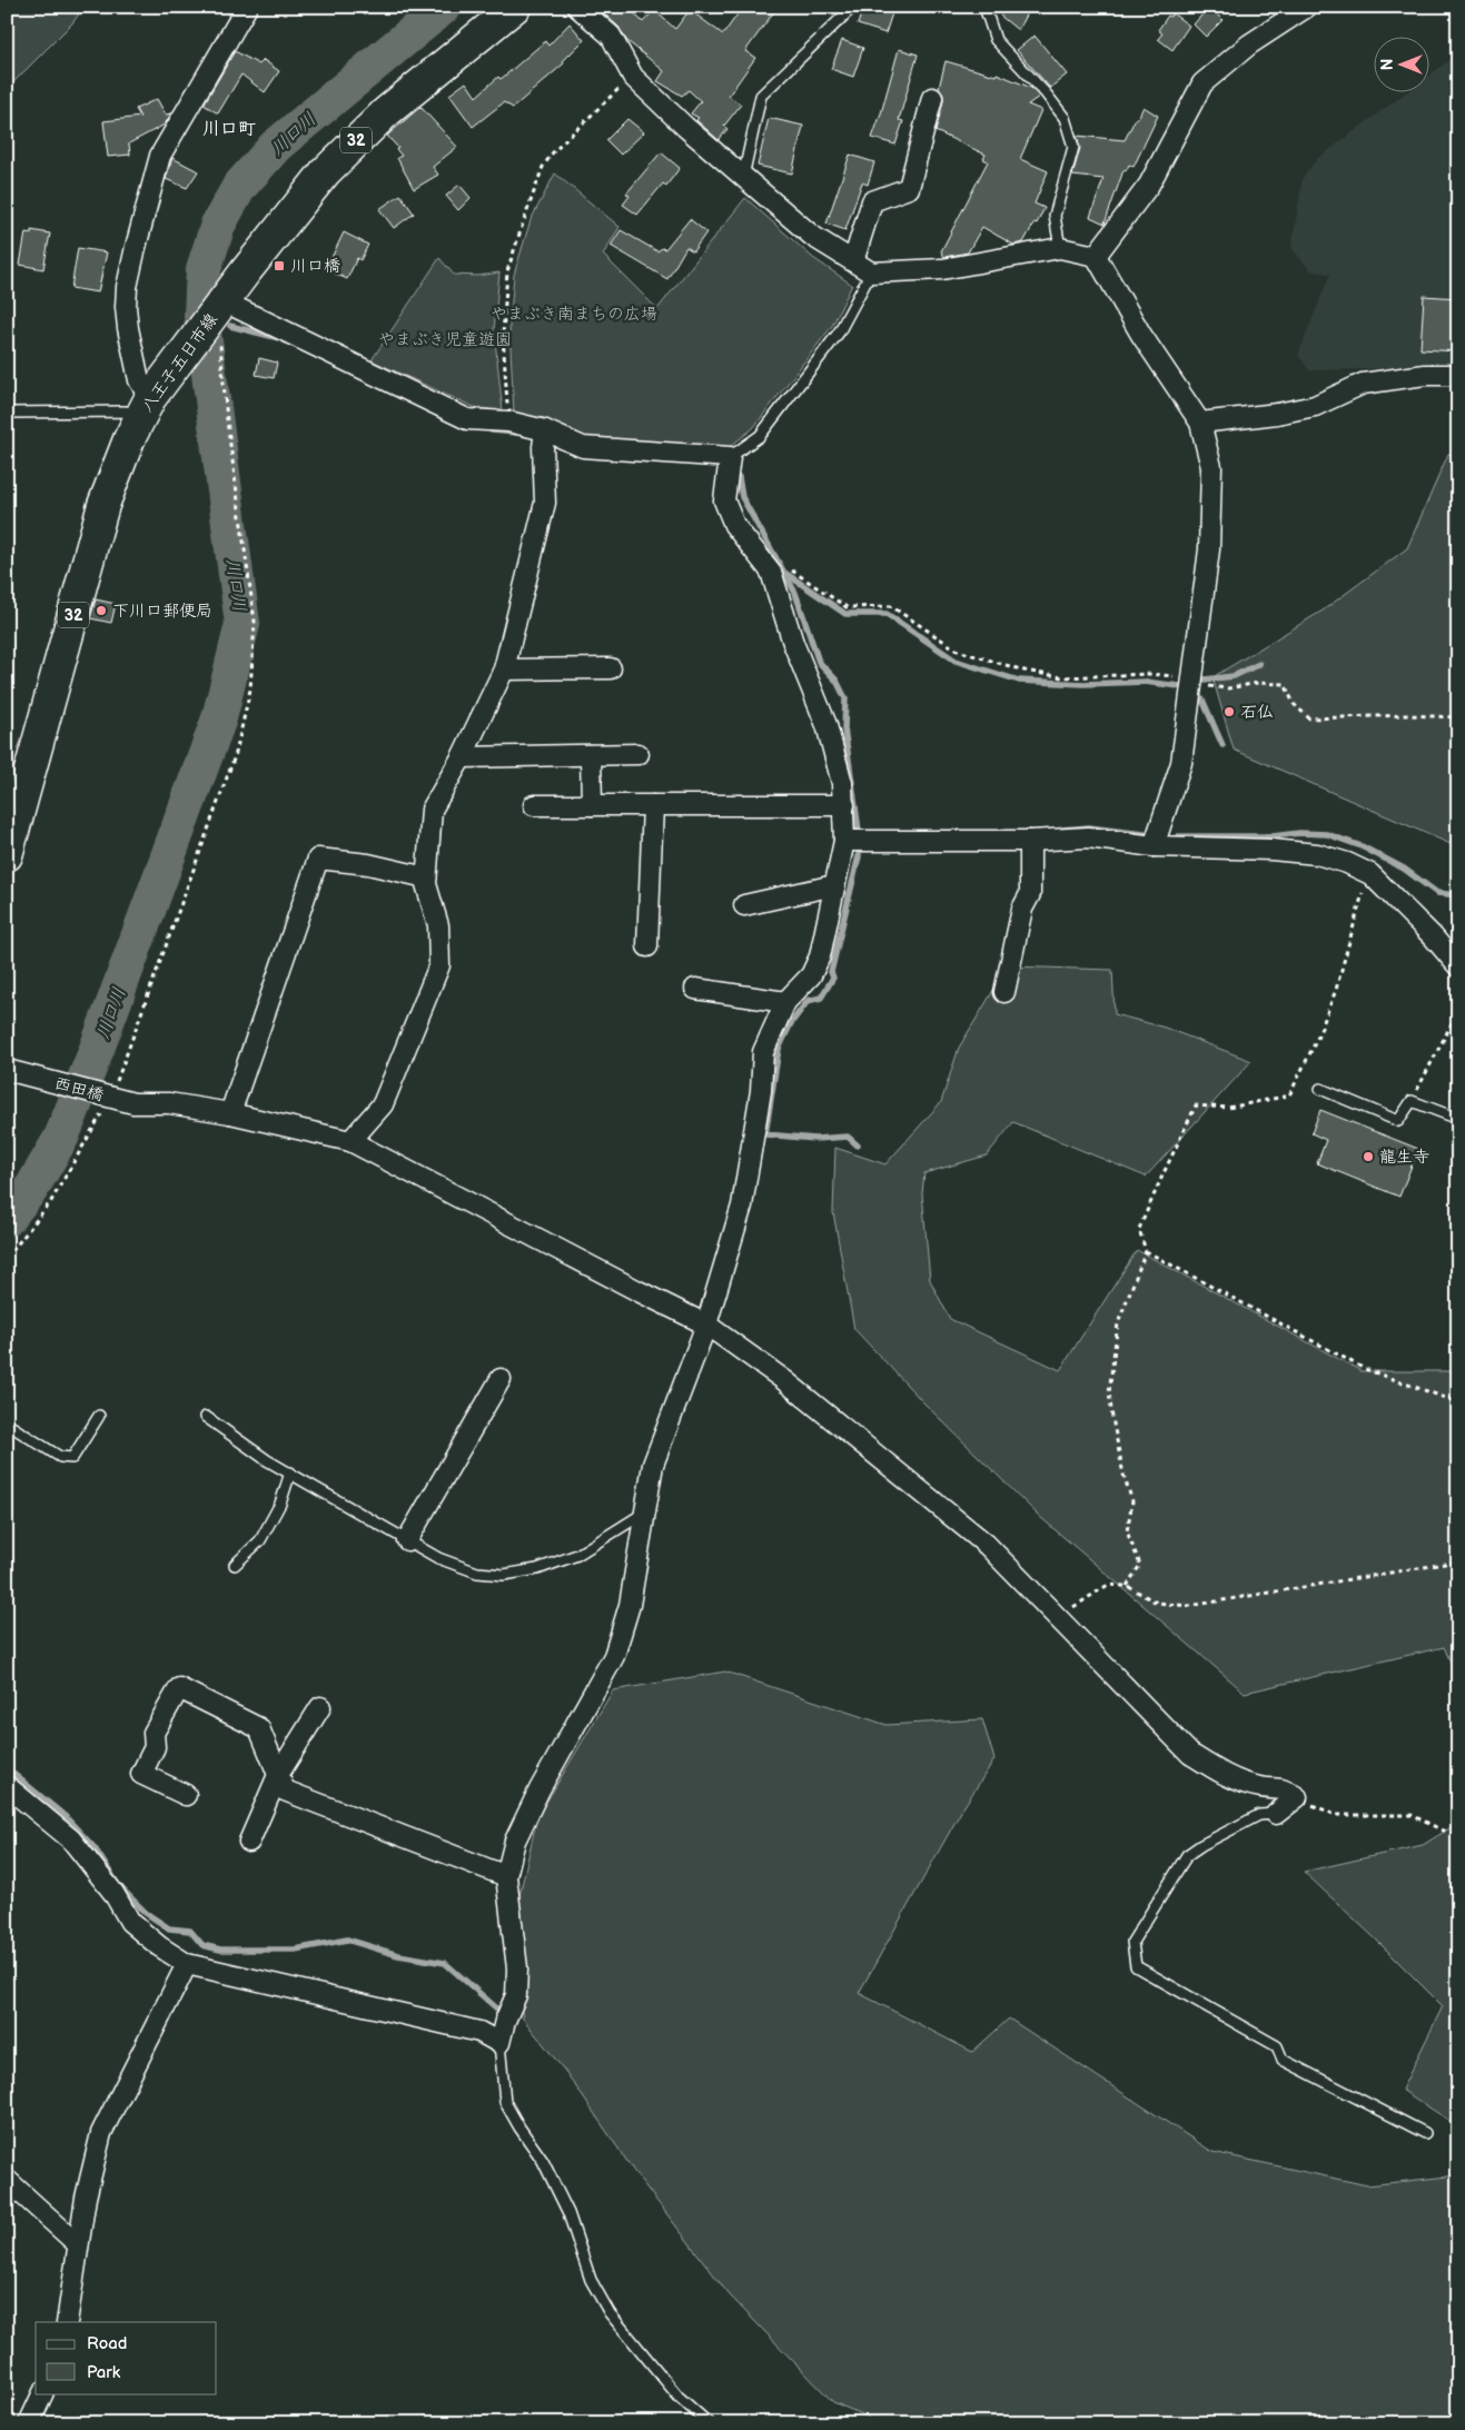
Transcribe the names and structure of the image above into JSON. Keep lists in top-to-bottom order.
{
  "streets": {
    "main road": ["32", "八王子五日市線"],
    "street": ["西田橋"]
  },
  "districts": ["川口町"],
  "water": ["川口川"],
  "parks": ["やまぶき南まちの広場", "やまぶき児童遊園"],
  "places": {
    "transit": ["川口橋"],
    "other": ["下川口郵便局", "石仏", "龍生寺"]
  },
  "legend": ["Road", "Park"],
  "north": "left"
}
